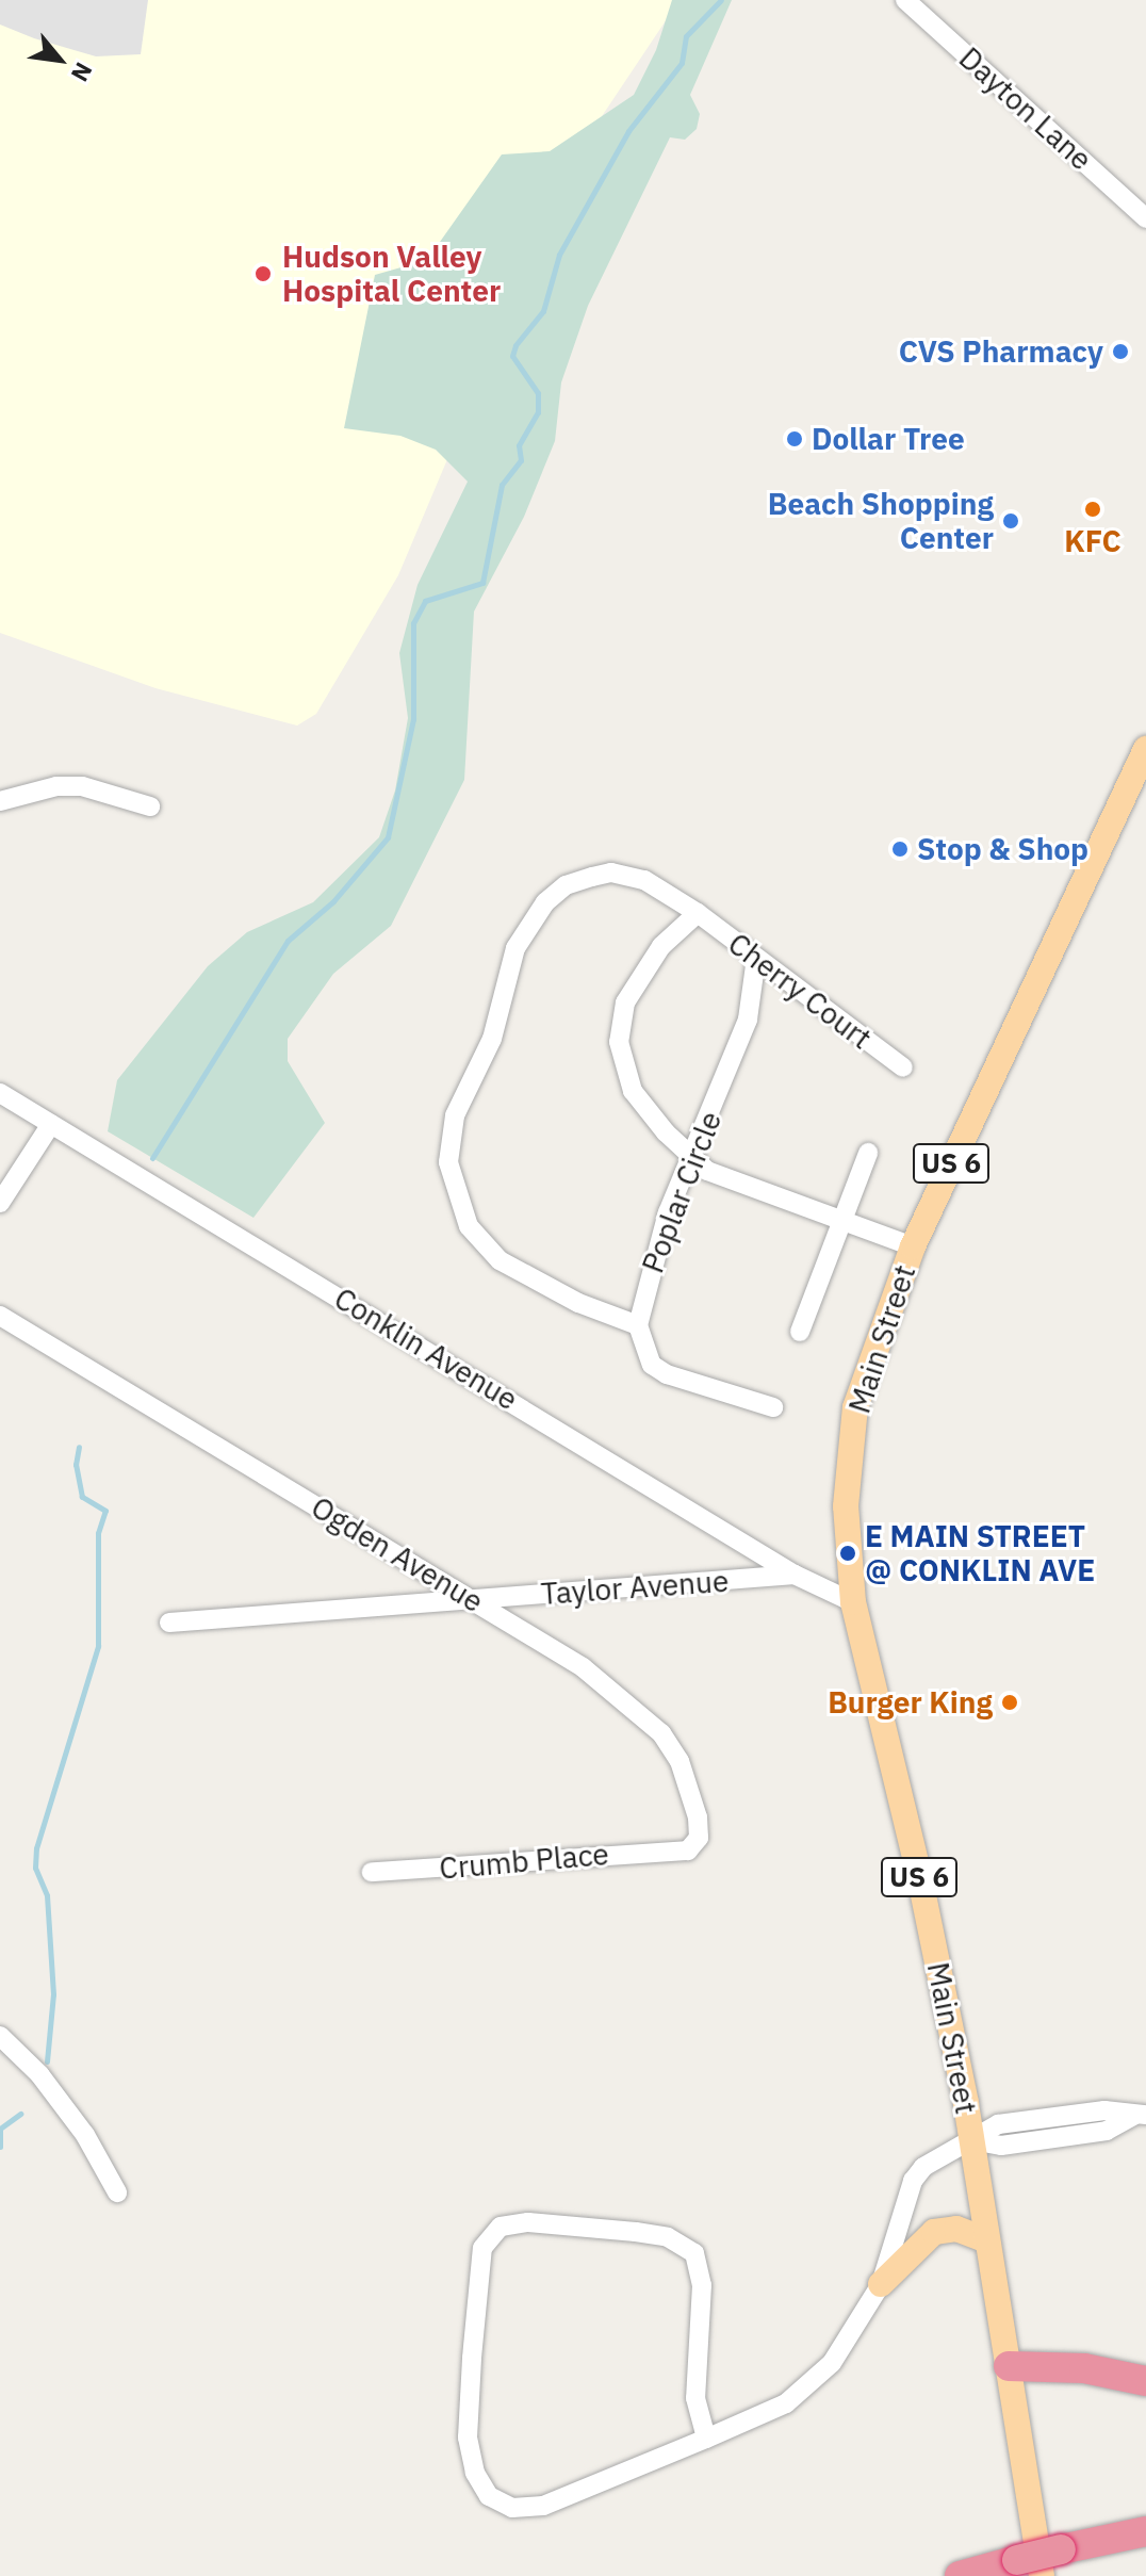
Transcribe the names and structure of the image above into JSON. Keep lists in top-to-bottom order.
{
  "streets": {
    "main road": ["US 6", "Main Street"],
    "street": [
      "Dayton Lane",
      "Cherry Court",
      "Poplar Circle",
      "Conklin Avenue",
      "Ogden Avenue",
      "Taylor Avenue",
      "Crumb Place"
    ]
  },
  "crossings": [
    ["Cherry Court", "Poplar Circle"],
    ["Main Street", "Conklin Avenue"],
    ["Conklin Avenue", "Taylor Avenue"],
    ["Ogden Avenue", "Taylor Avenue"],
    ["Ogden Avenue", "Crumb Place"]
  ],
  "places": [
    "Hudson Valley Hospital Center",
    "CVS Pharmacy",
    "Dollar Tree",
    "KFC",
    "Beach Shopping Center",
    "Stop & Shop",
    "E MAIN STREET @ CONKLIN AVE",
    "Burger King"
  ],
  "north": "bottom right"
}
